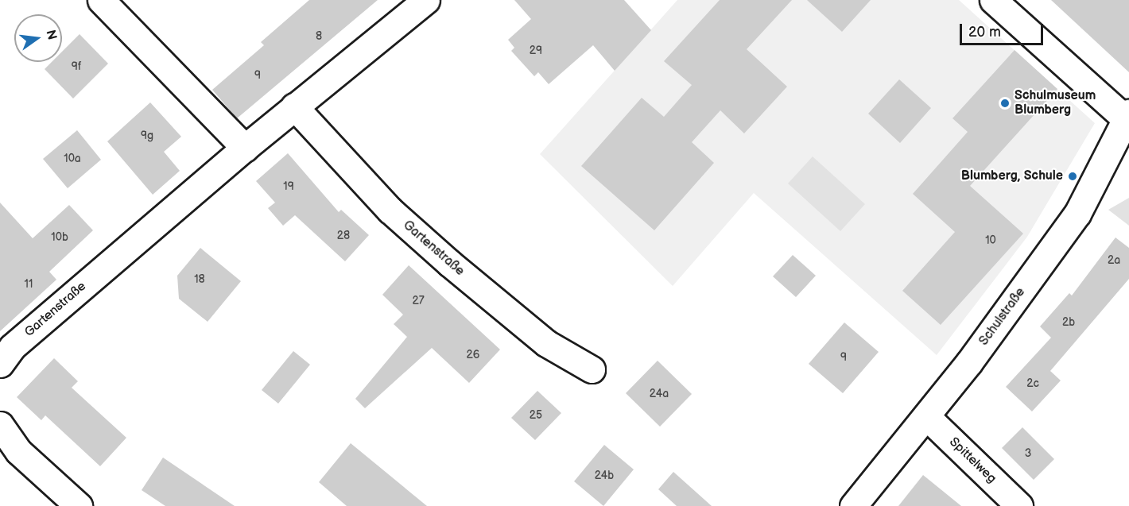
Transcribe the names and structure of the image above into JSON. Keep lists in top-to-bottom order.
{
  "streets": {
    "street": ["Gartenstraße", "Schulstraße", "Spittelweg"]
  },
  "crossings": [
    ["Schulstraße", "Spittelweg"]
  ],
  "places": ["Schulmuseum Blumberg", "Blumberg, Schule"],
  "house_numbers": [
    "8",
    "29",
    "9f",
    "9",
    "9g",
    "10a",
    "19",
    "28",
    "10b",
    "10",
    "2a",
    "18",
    "11",
    "27",
    "2b",
    "26",
    "9",
    "2c",
    "24a",
    "25",
    "3",
    "24b"
  ],
  "scale_bar": "20 m",
  "north": "right"
}
